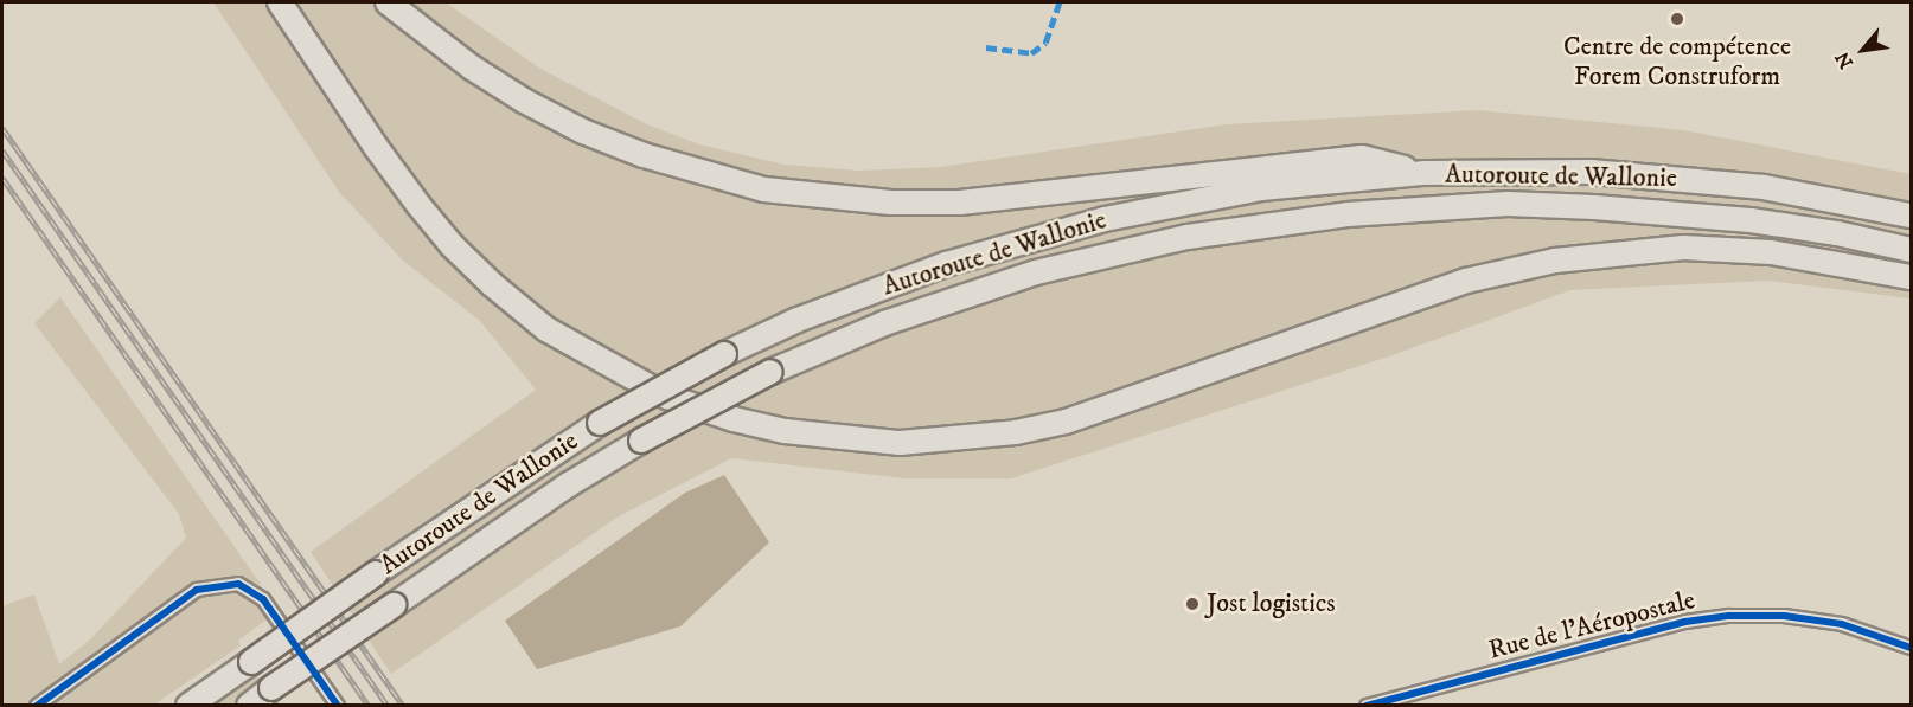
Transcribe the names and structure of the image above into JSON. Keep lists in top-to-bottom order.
{
  "streets": {
    "highway": ["Autoroute de Wallonie"],
    "street": ["Rue de l'Aéropostale"]
  },
  "places": ["Centre de compétence Forem Construform", "Jost logistics"],
  "north": "bottom left"
}
